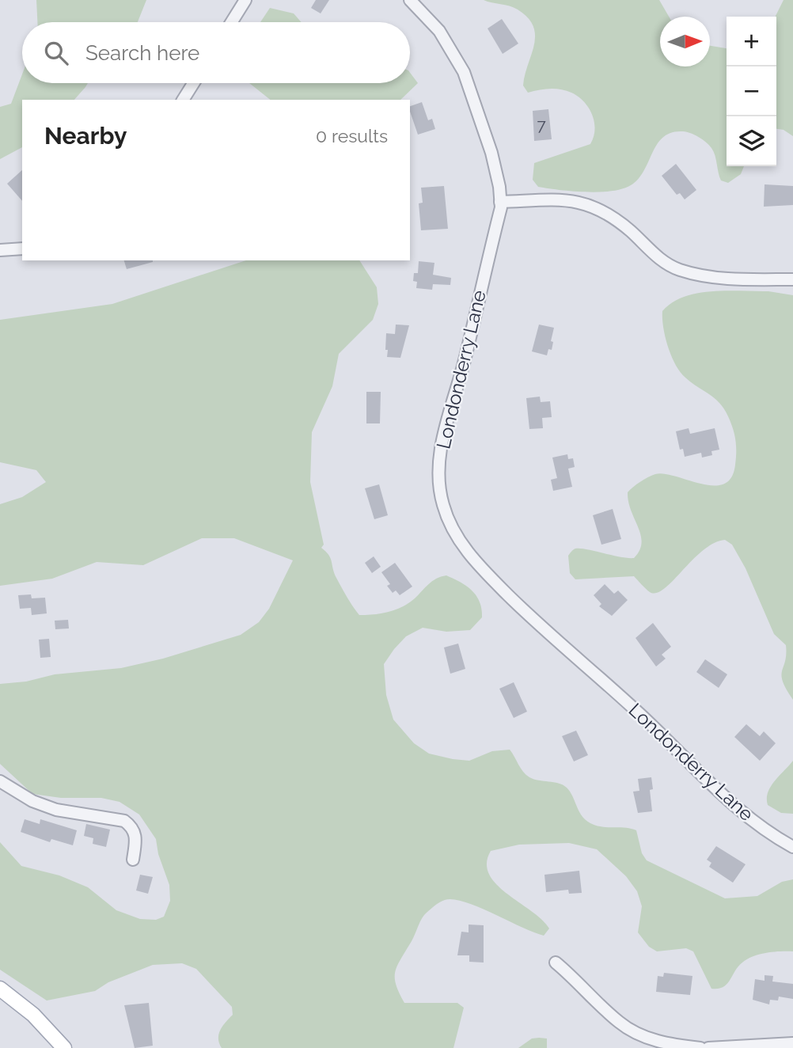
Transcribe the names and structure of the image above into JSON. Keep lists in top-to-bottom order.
{
  "streets": {
    "street": ["Londonderry Lane"]
  },
  "house_numbers": ["7"],
  "north": "right",
  "page": {
    "map_buttons": ["+", "−"],
    "search": "Search here",
    "heading": ["Nearby", "0 results"]
  }
}
